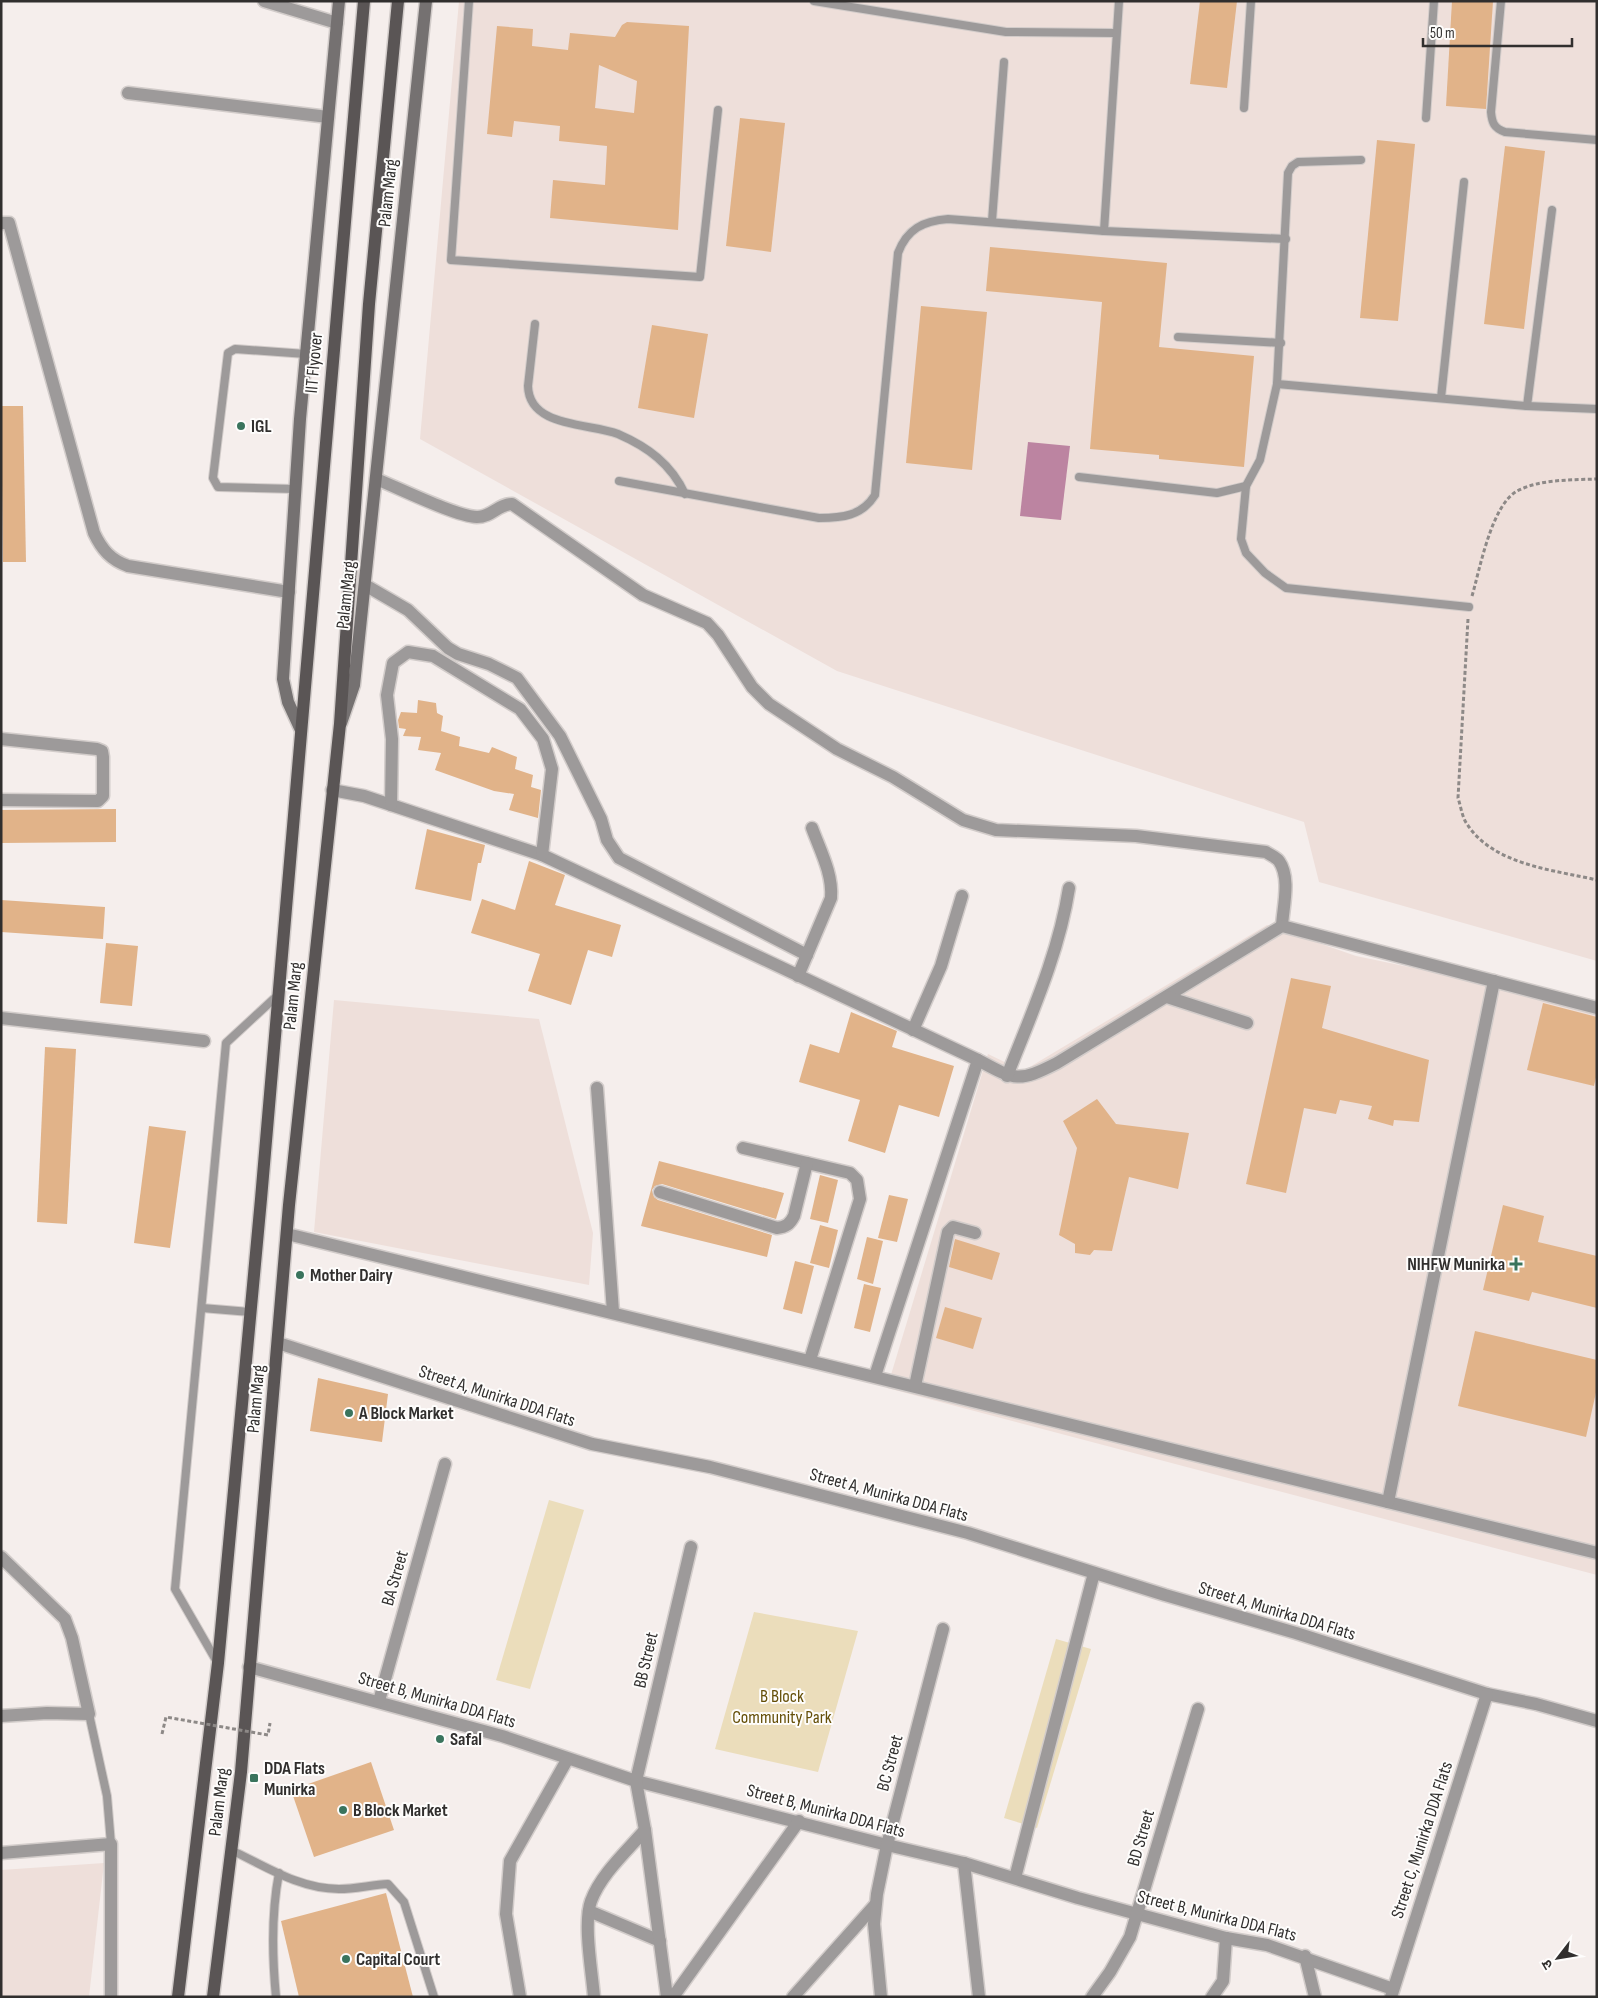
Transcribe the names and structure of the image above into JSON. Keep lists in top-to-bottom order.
{
  "streets": {
    "main road": ["Palam Marg", "IIT Flyover"],
    "street": [
      "Street A, Munirka DDA Flats",
      "BA Street",
      "BB Street",
      "Street B, Munirka DDA Flats",
      "BC Street",
      "BD Street",
      "Street C, Munirka DDA Flats"
    ]
  },
  "crossings": [
    ["Palam Marg", "IIT Flyover"],
    ["Palam Marg", "Street A, Munirka DDA Flats"],
    ["Palam Marg", "Street B, Munirka DDA Flats"],
    ["Street A, Munirka DDA Flats", "Street C, Munirka DDA Flats"],
    ["BA Street", "Street B, Munirka DDA Flats"],
    ["BB Street", "Street B, Munirka DDA Flats"],
    ["Street B, Munirka DDA Flats", "BC Street"],
    ["Street B, Munirka DDA Flats", "BD Street"],
    ["Street B, Munirka DDA Flats", "Street C, Munirka DDA Flats"]
  ],
  "parks": ["B Block Community Park"],
  "places": {
    "other": [
      "IGL",
      "Mother Dairy",
      "A Block Market",
      "Safal",
      "B Block Market",
      "Capital Court"
    ],
    "health": ["NIHFW Munirka"],
    "transit": ["DDA Flats Munirka"]
  },
  "scale_bar": "50 m",
  "north": "bottom left"
}
